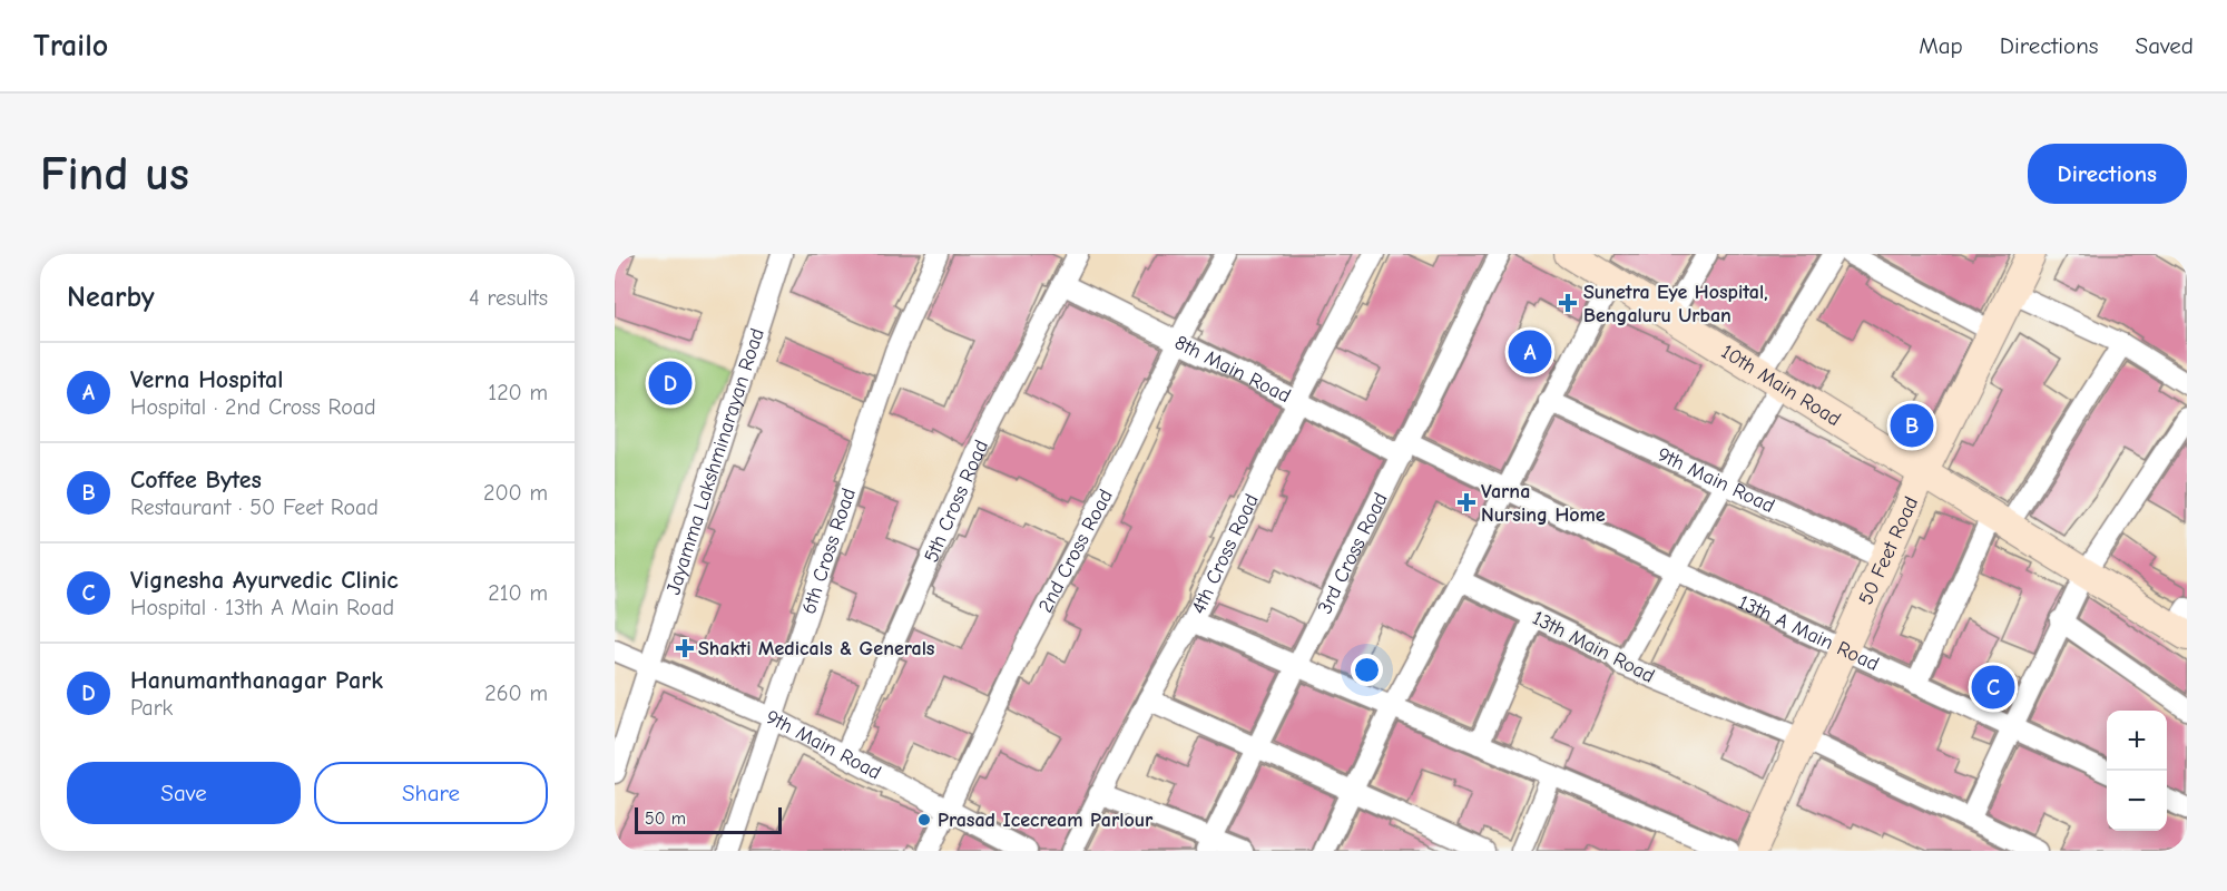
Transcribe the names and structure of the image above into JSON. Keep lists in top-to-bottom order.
{
  "streets": {
    "main road": ["10th Main Road", "50 Feet Road"],
    "street": [
      "8th Main Road",
      "Jayamma Lakshminarayan Road",
      "9th Main Road",
      "5th Cross Road",
      "6th Cross Road",
      "2nd Cross Road",
      "3rd Cross Road",
      "4th Cross Road",
      "13th A Main Road",
      "13th Main Road"
    ]
  },
  "crossings": [
    ["8th Main Road", "5th Cross Road"],
    ["8th Main Road", "2nd Cross Road"],
    ["8th Main Road", "3rd Cross Road"],
    ["8th Main Road", "4th Cross Road"],
    ["8th Main Road", "13th A Main Road"],
    ["10th Main Road", "50 Feet Road"],
    ["Jayamma Lakshminarayan Road", "9th Main Road"],
    ["9th Main Road", "5th Cross Road"],
    ["9th Main Road", "6th Cross Road"],
    ["9th Main Road", "50 Feet Road"],
    ["9th Main Road", "2nd Cross Road"],
    ["50 Feet Road", "13th A Main Road"],
    ["50 Feet Road", "13th Main Road"]
  ],
  "places": {
    "health": ["Sunetra Eye Hospital, Bengaluru Urban", "Varna Nursing Home", "Shakti Medicals & Generals"],
    "other": ["Prasad Icecream Parlour"]
  },
  "scale_bar": "50 m",
  "page": {
    "header": "Trailo",
    "nav": ["Map", "Directions", "Saved"],
    "buttons": [
      "Directions",
      ["Save", "Share"]
    ],
    "title": "Find us",
    "heading": ["Nearby", "4 results"],
    "pins": [
      "A",
      "D",
      "B",
      "C"
    ],
    "list": [
      {
        "mark": "A",
        "name": "Verna Hospital",
        "note": "Hospital · 2nd Cross Road",
        "value": "120 m"
      },
      {
        "mark": "B",
        "name": "Coffee Bytes",
        "note": "Restaurant · 50 Feet Road",
        "value": "200 m"
      },
      {
        "mark": "C",
        "name": "Vignesha Ayurvedic Clinic",
        "note": "Hospital · 13th A Main Road",
        "value": "210 m"
      },
      {
        "mark": "D",
        "name": "Hanumanthanagar Park",
        "note": "Park",
        "value": "260 m"
      }
    ],
    "map_buttons": ["+", "−"],
    "scale": "50 m"
  }
}
